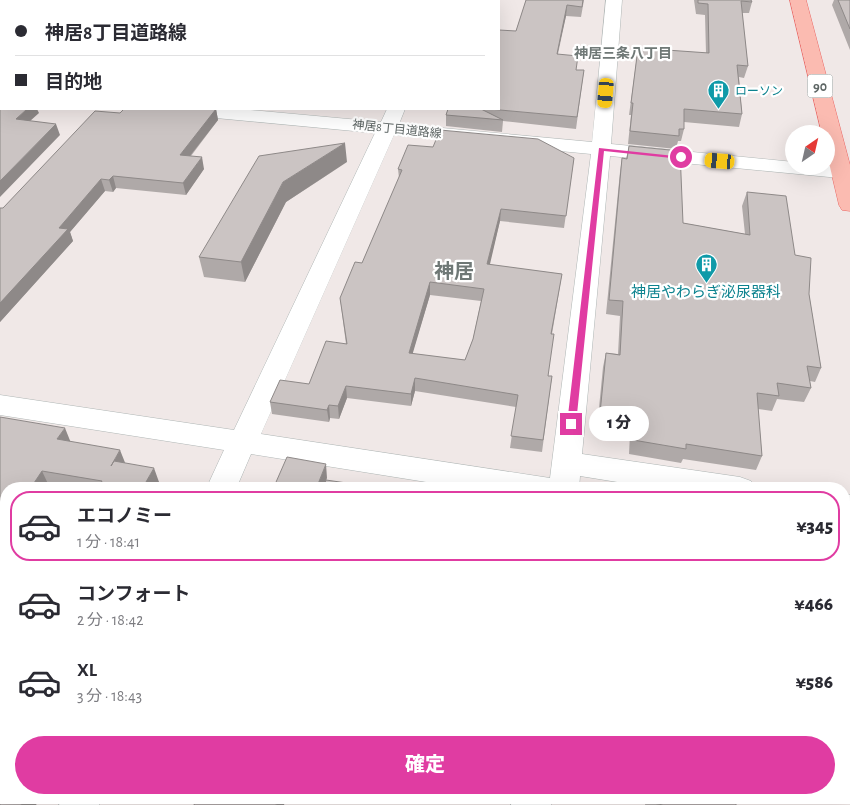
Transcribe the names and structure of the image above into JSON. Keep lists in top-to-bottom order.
{
  "streets": {
    "main road": ["90"],
    "street": ["神居8丁目道路線"]
  },
  "crossings": [
    ["90", "神居8丁目道路線"]
  ],
  "districts": ["神居三条八丁目", "神居"],
  "places": {
    "building": ["ローソン", "神居やわらぎ泌尿器科"]
  },
  "north": "top right",
  "page": {
    "banner": ["神居8丁目道路線", "目的地"],
    "bubble": "1 分",
    "list": [
      {
        "name": "エコノミー",
        "note": "1 分 · 18:41",
        "value": "¥345"
      },
      {
        "name": "コンフォート",
        "note": "2 分 · 18:42",
        "value": "¥466"
      },
      {
        "name": "XL",
        "note": "3 分 · 18:43",
        "value": "¥586"
      }
    ],
    "buttons": "確定"
  }
}
